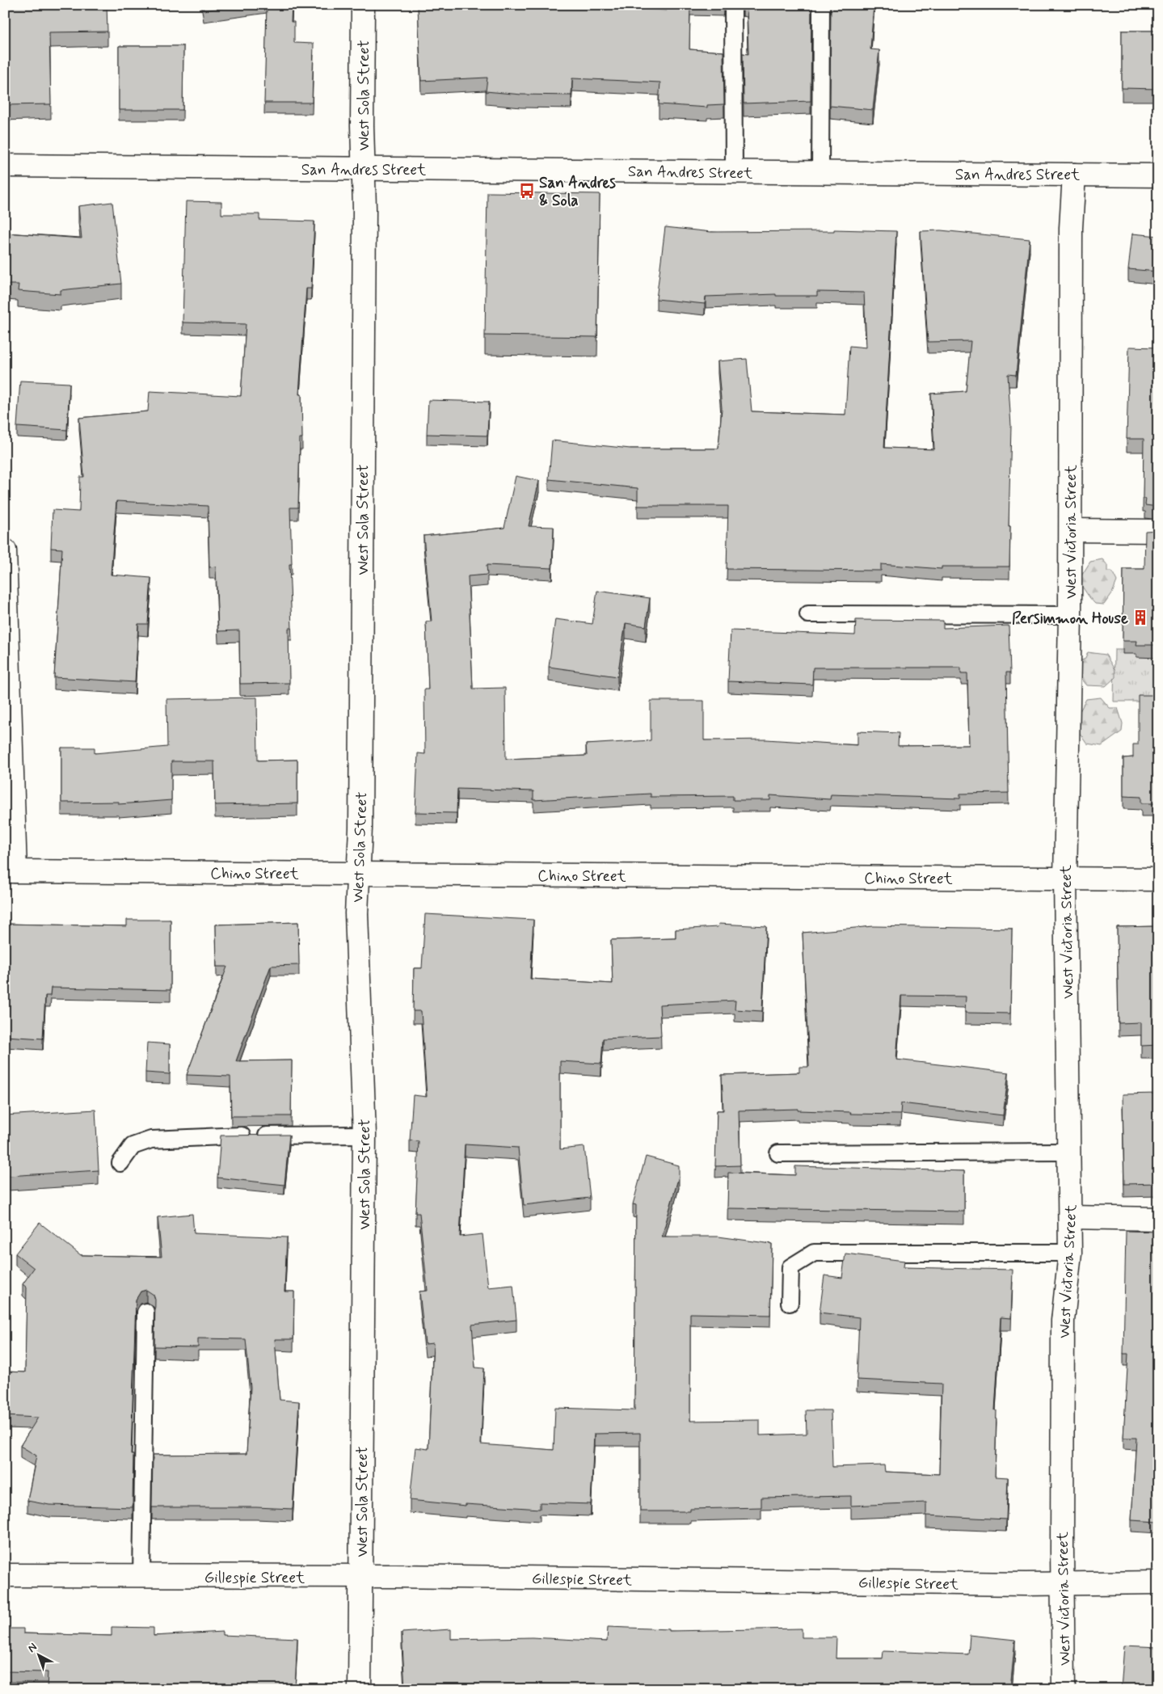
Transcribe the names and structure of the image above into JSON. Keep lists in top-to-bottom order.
{
  "streets": {
    "street": [
      "West Sola Street",
      "San Andres Street",
      "West Victoria Street",
      "Chino Street",
      "Gillespie Street"
    ]
  },
  "crossings": [
    ["West Sola Street", "San Andres Street"],
    ["West Sola Street", "Chino Street"],
    ["West Sola Street", "Gillespie Street"],
    ["San Andres Street", "West Victoria Street"],
    ["West Victoria Street", "Chino Street"],
    ["West Victoria Street", "Gillespie Street"]
  ],
  "places": {
    "bus stop": ["San Andres & Sola"],
    "building": ["Persimmon House"]
  },
  "north": "top left"
}
